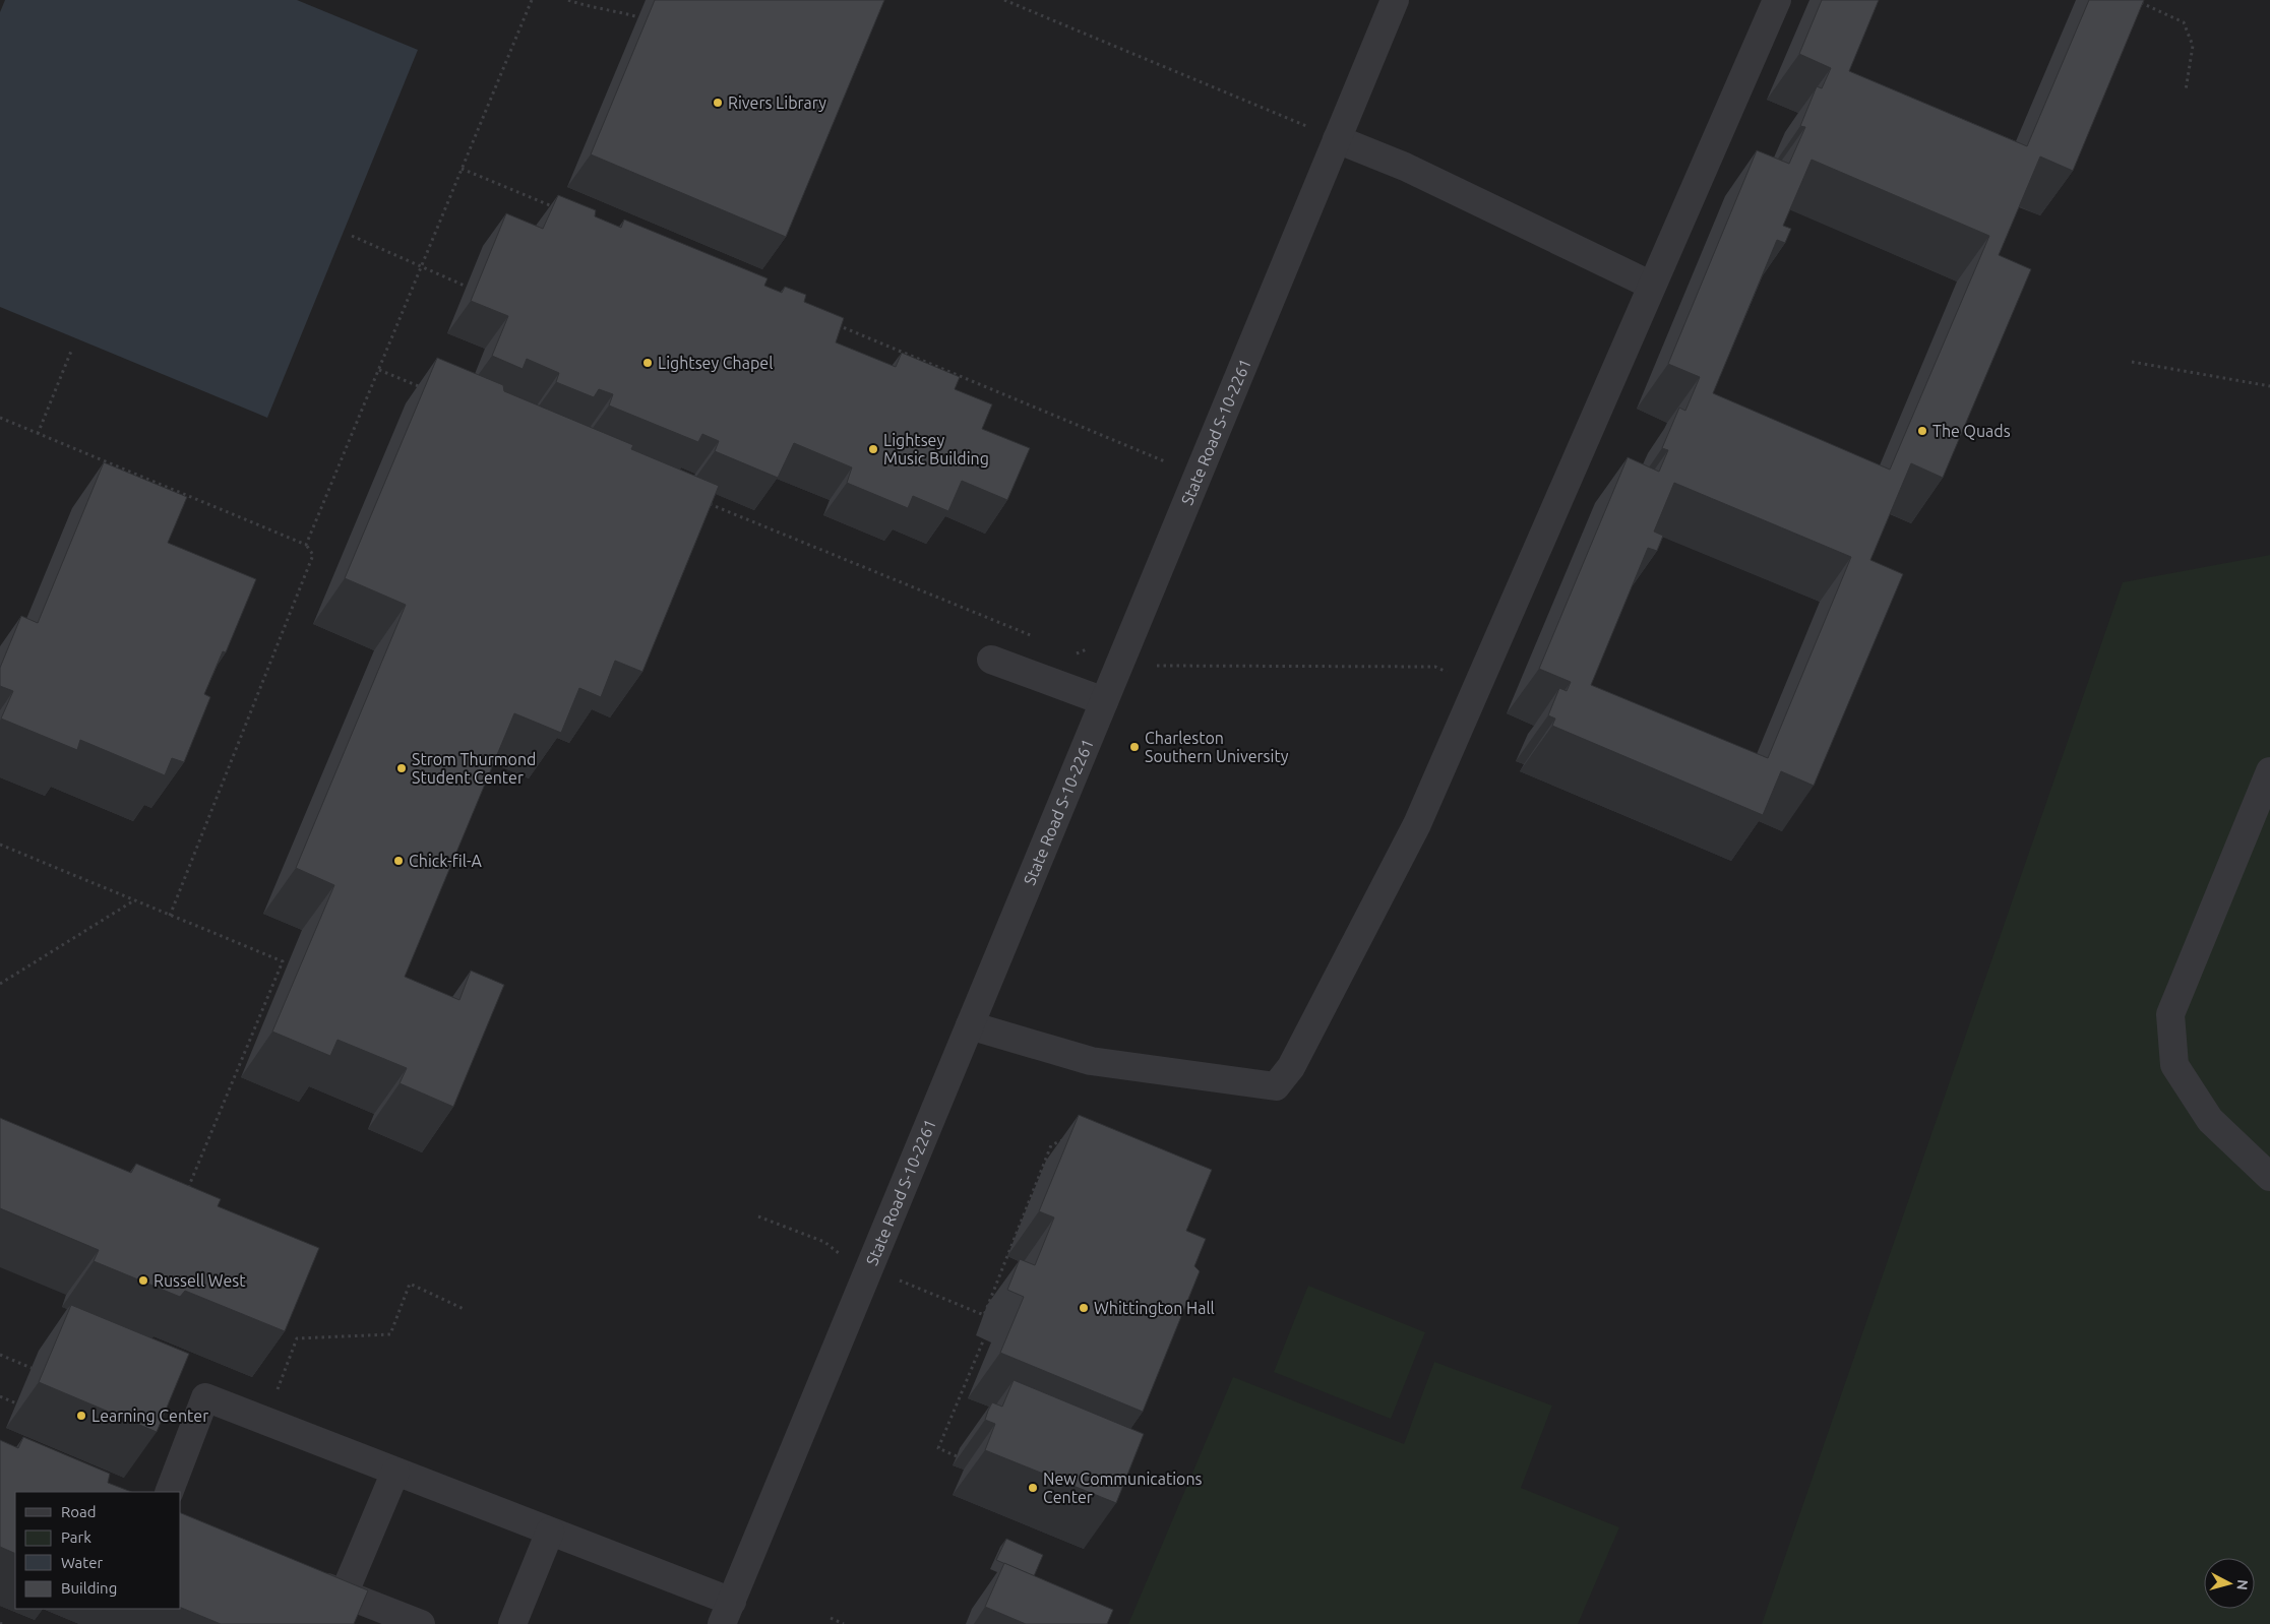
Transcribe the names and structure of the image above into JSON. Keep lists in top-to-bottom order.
{
  "streets": {
    "street": ["State Road S-10-2261"]
  },
  "places": [
    "Rivers Library",
    "Lightsey Chapel",
    "The Quads",
    "Lightsey Music Building",
    "Charleston Southern University",
    "Strom Thurmond Student Center",
    "Chick-fil-A",
    "Russell West",
    "Whittington Hall",
    "Learning Center",
    "New Communications Center"
  ],
  "legend": [
    "Road",
    "Park",
    "Water",
    "Building"
  ],
  "north": "right"
}
